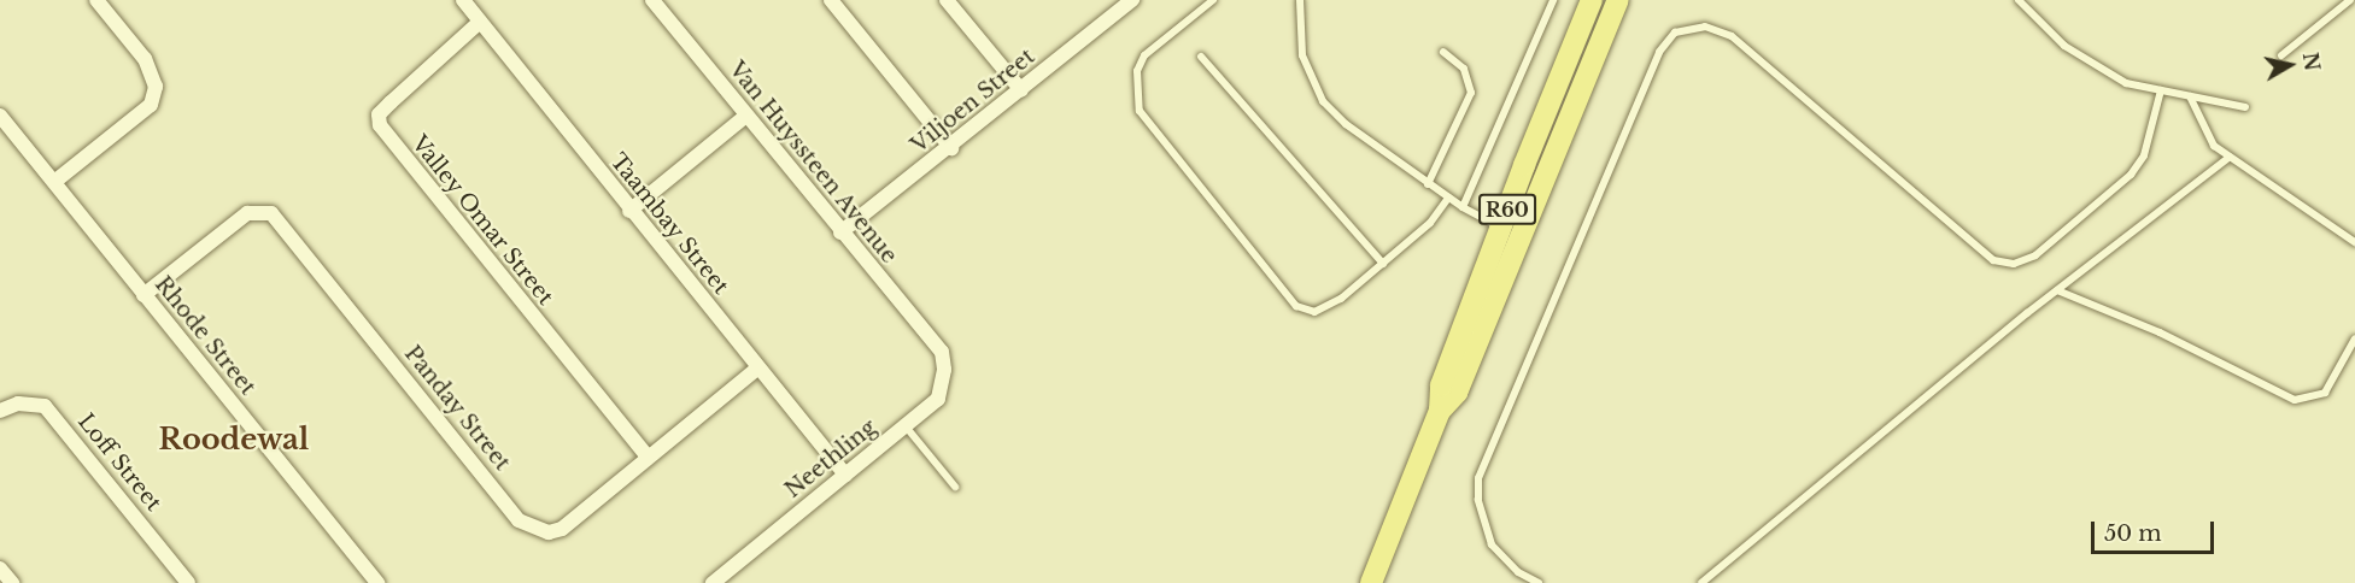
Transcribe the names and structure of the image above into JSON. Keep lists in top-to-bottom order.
{
  "streets": {
    "main road": ["R60"],
    "street": [
      "Viljoen Street",
      "Van Huyssteen Avenue",
      "Valley Omar Street",
      "Taambay Street",
      "Rhode Street",
      "Panday Street",
      "Neethling",
      "Loff Street"
    ]
  },
  "crossings": [
    ["Viljoen Street", "Van Huyssteen Avenue"],
    ["Van Huyssteen Avenue", "Neethling"],
    ["Valley Omar Street", "Taambay Street"],
    ["Valley Omar Street", "Panday Street"],
    ["Taambay Street", "Panday Street"],
    ["Taambay Street", "Neethling"],
    ["Rhode Street", "Panday Street"]
  ],
  "districts": ["Roodewal"],
  "scale_bar": "50 m",
  "north": "right"
}
